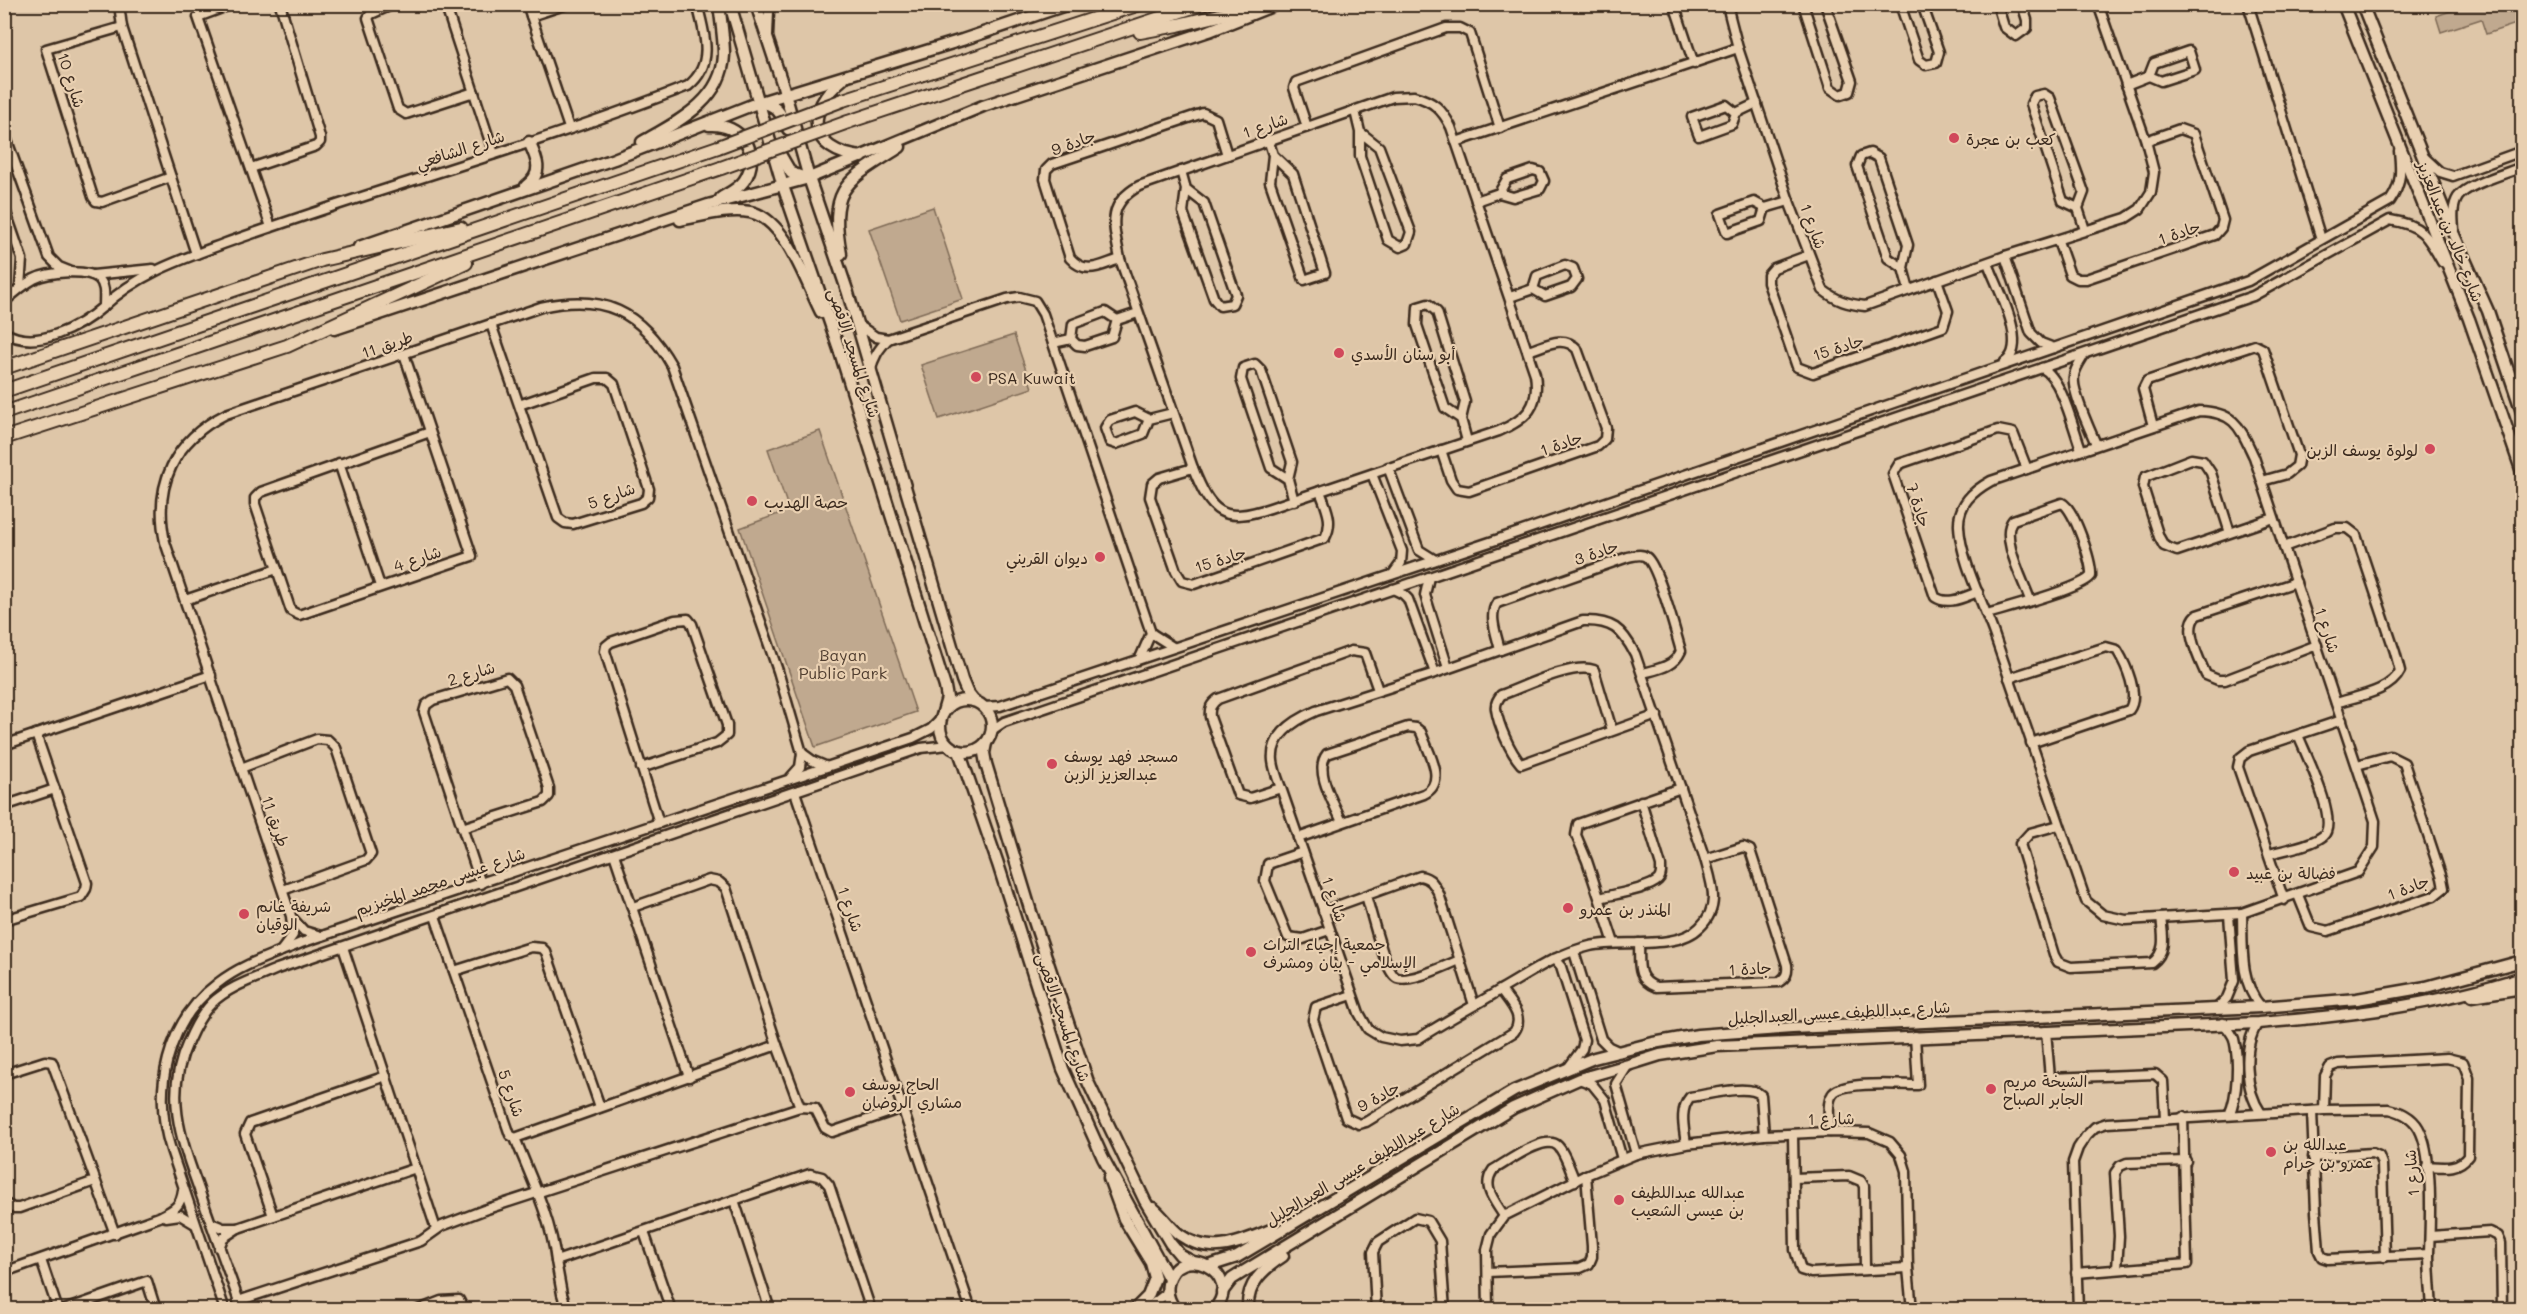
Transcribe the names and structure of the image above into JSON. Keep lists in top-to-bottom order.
{
  "streets": {
    "main road": ["شارع خالد بن عبدالعزيز", "شارع المسجد الاقصى", "شارع عبداللطيف عيسى العبدالجليل"],
    "street": [
      "شارع 10",
      "شارع 1",
      "جادة 9",
      "شارع الشافعي",
      "جادة 1",
      "طريق 11",
      "جادة 15",
      "شارع 5",
      "جادة 7",
      "جادة 3",
      "شارع 4",
      "شارع 2",
      "شارع عيسى محمد المخيزيم"
    ]
  },
  "crossings": [
    ["شارع 1", "جادة 9"],
    ["شارع 1", "جادة 1"],
    ["شارع 1", "جادة 15"],
    ["شارع 1", "جادة 7"],
    ["شارع 1", "جادة 3"],
    ["شارع 1", "شارع عيسى محمد المخيزيم"],
    ["طريق 11", "شارع 5"],
    ["طريق 11", "شارع 4"],
    ["طريق 11", "شارع عيسى محمد المخيزيم"],
    ["شارع المسجد الاقصى", "شارع عيسى محمد المخيزيم"],
    ["شارع 5", "شارع عيسى محمد المخيزيم"],
    ["شارع 2", "شارع عيسى محمد المخيزيم"]
  ],
  "parks": ["Bayan Public Park"],
  "places": [
    "كعب بن عجرة",
    "أبو سنان الأسدي",
    "PSA Kuwait",
    "لولوة يوسف الزبن",
    "حصة الهديب",
    "ديوان القريني",
    "مسجد فهد يوسف عبدالعزيز الزبن",
    "فضالة بن عبيد",
    "المنذر بن عمرو",
    "شريفة غانم الوقيان",
    "جمعية إحياء التراث الإسلامي - بيان ومشرف",
    "الشيخة مريم الجابر الصباح",
    "الحاج يوسف مشاري الروضان",
    "عبدالله بن عمرو بن حرام",
    "عبدالله عبداللطيف بن عيسى الشعيب"
  ]
}
